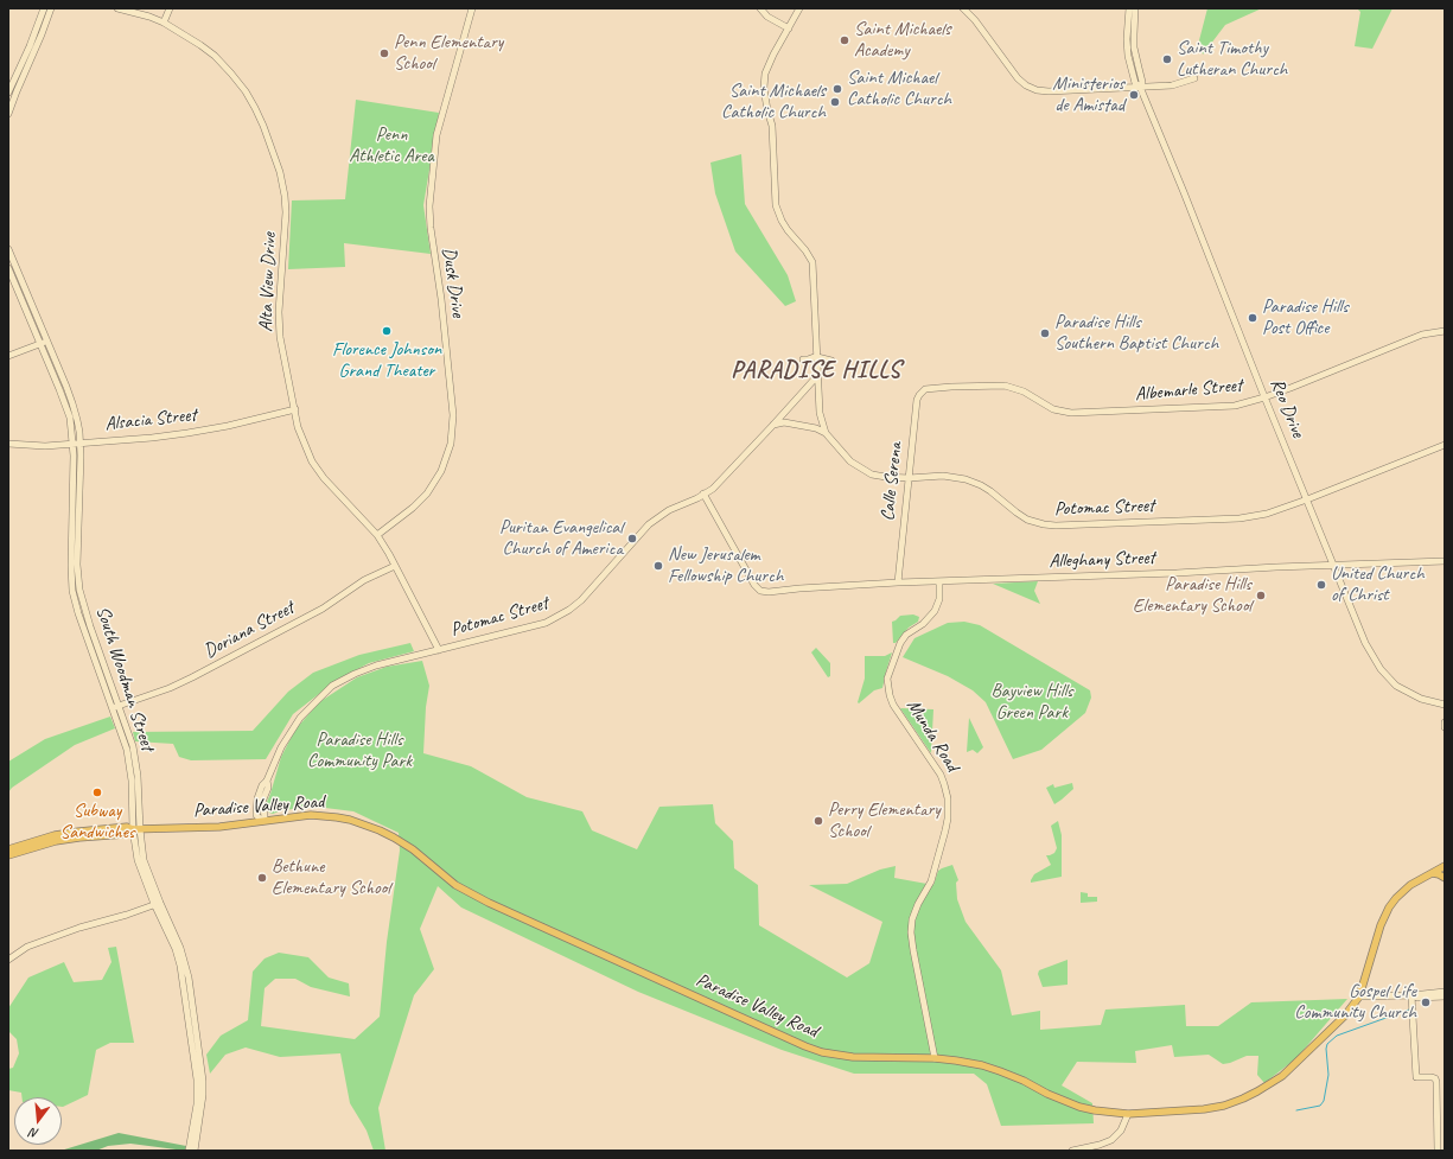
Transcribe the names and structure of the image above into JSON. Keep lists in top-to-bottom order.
{
  "streets": {
    "main road": ["Paradise Valley Road"],
    "street": [
      "Alta View Drive",
      "Dusk Drive",
      "Albemarle Street",
      "Reo Drive",
      "Alsacia Street",
      "Calle Serena",
      "Potomac Street",
      "Alleghany Street",
      "Doriana Street",
      "South Woodman Street",
      "Munda Road"
    ]
  },
  "crossings": [
    ["Alta View Drive", "Dusk Drive"],
    ["Alta View Drive", "Alsacia Street"],
    ["Alta View Drive", "Potomac Street"],
    ["Alta View Drive", "Doriana Street"],
    ["Albemarle Street", "Reo Drive"],
    ["Albemarle Street", "Calle Serena"],
    ["Reo Drive", "Potomac Street"],
    ["Reo Drive", "Alleghany Street"],
    ["Alsacia Street", "South Woodman Street"],
    ["Calle Serena", "Potomac Street"],
    ["Calle Serena", "Alleghany Street"],
    ["Potomac Street", "Alleghany Street"],
    ["Potomac Street", "Paradise Valley Road"],
    ["Alleghany Street", "Munda Road"],
    ["Doriana Street", "South Woodman Street"],
    ["South Woodman Street", "Paradise Valley Road"],
    ["Munda Road", "Paradise Valley Road"]
  ],
  "districts": ["PARADISE HILLS"],
  "parks": ["Penn Athletic Area", "Bayview Hills Green Park", "Paradise Hills Community Park"],
  "places": [
    "Saint Michaels Academy",
    "Penn Elementary School",
    "Saint Timothy Lutheran Church",
    "Saint Michael Catholic Church",
    "Ministerios de Amistad",
    "Saint Michaels Catholic Church",
    "Paradise Hills Post Office",
    "Florence Johnson Grand Theater",
    "Paradise Hills Southern Baptist Church",
    "Puritan Evangelical Church of America",
    "New Jerusalem Fellowship Church",
    "United Church of Christ",
    "Paradise Hills Elementary School",
    "Subway Sandwiches",
    "Perry Elementary School",
    "Bethune Elementary School",
    "Gospel Life Community Church"
  ],
  "north": "bottom"
}
